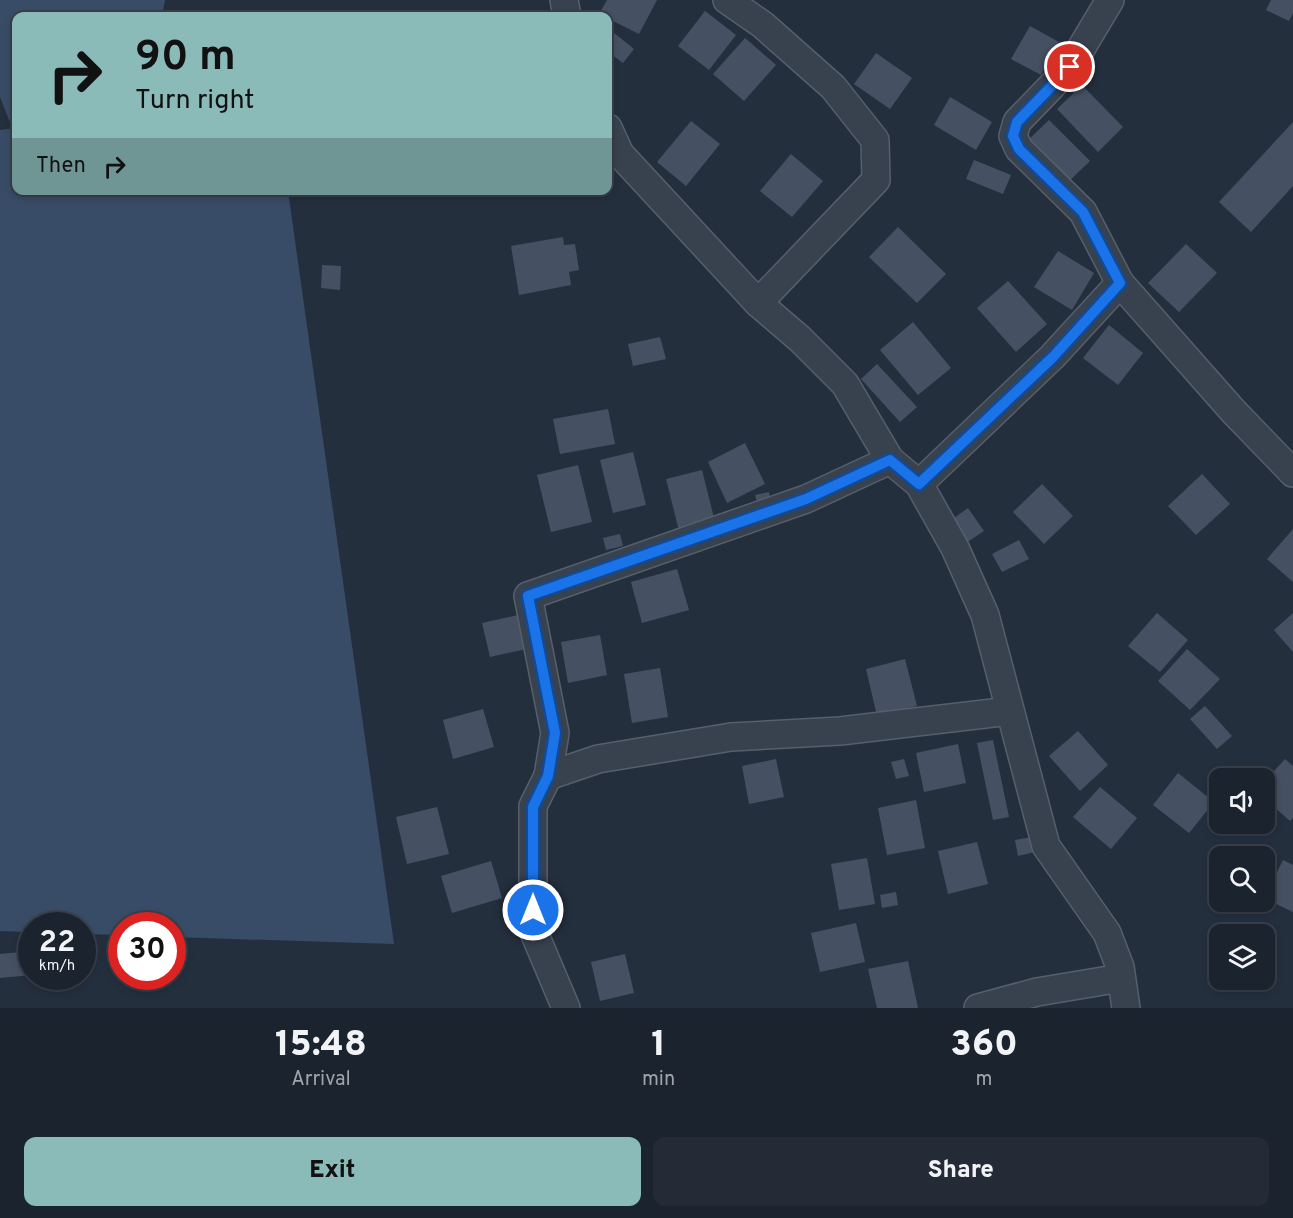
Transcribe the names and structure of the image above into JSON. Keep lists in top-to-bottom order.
{
  "page": {
    "turn": ["90 m", "Turn right"],
    "then": "Then",
    "speed": "22 km/h",
    "limit": "30",
    "eta": [
      "15:48",
      "Arrival",
      "1",
      "min",
      "360",
      "m"
    ],
    "buttons": ["Exit", "Share"]
  }
}
